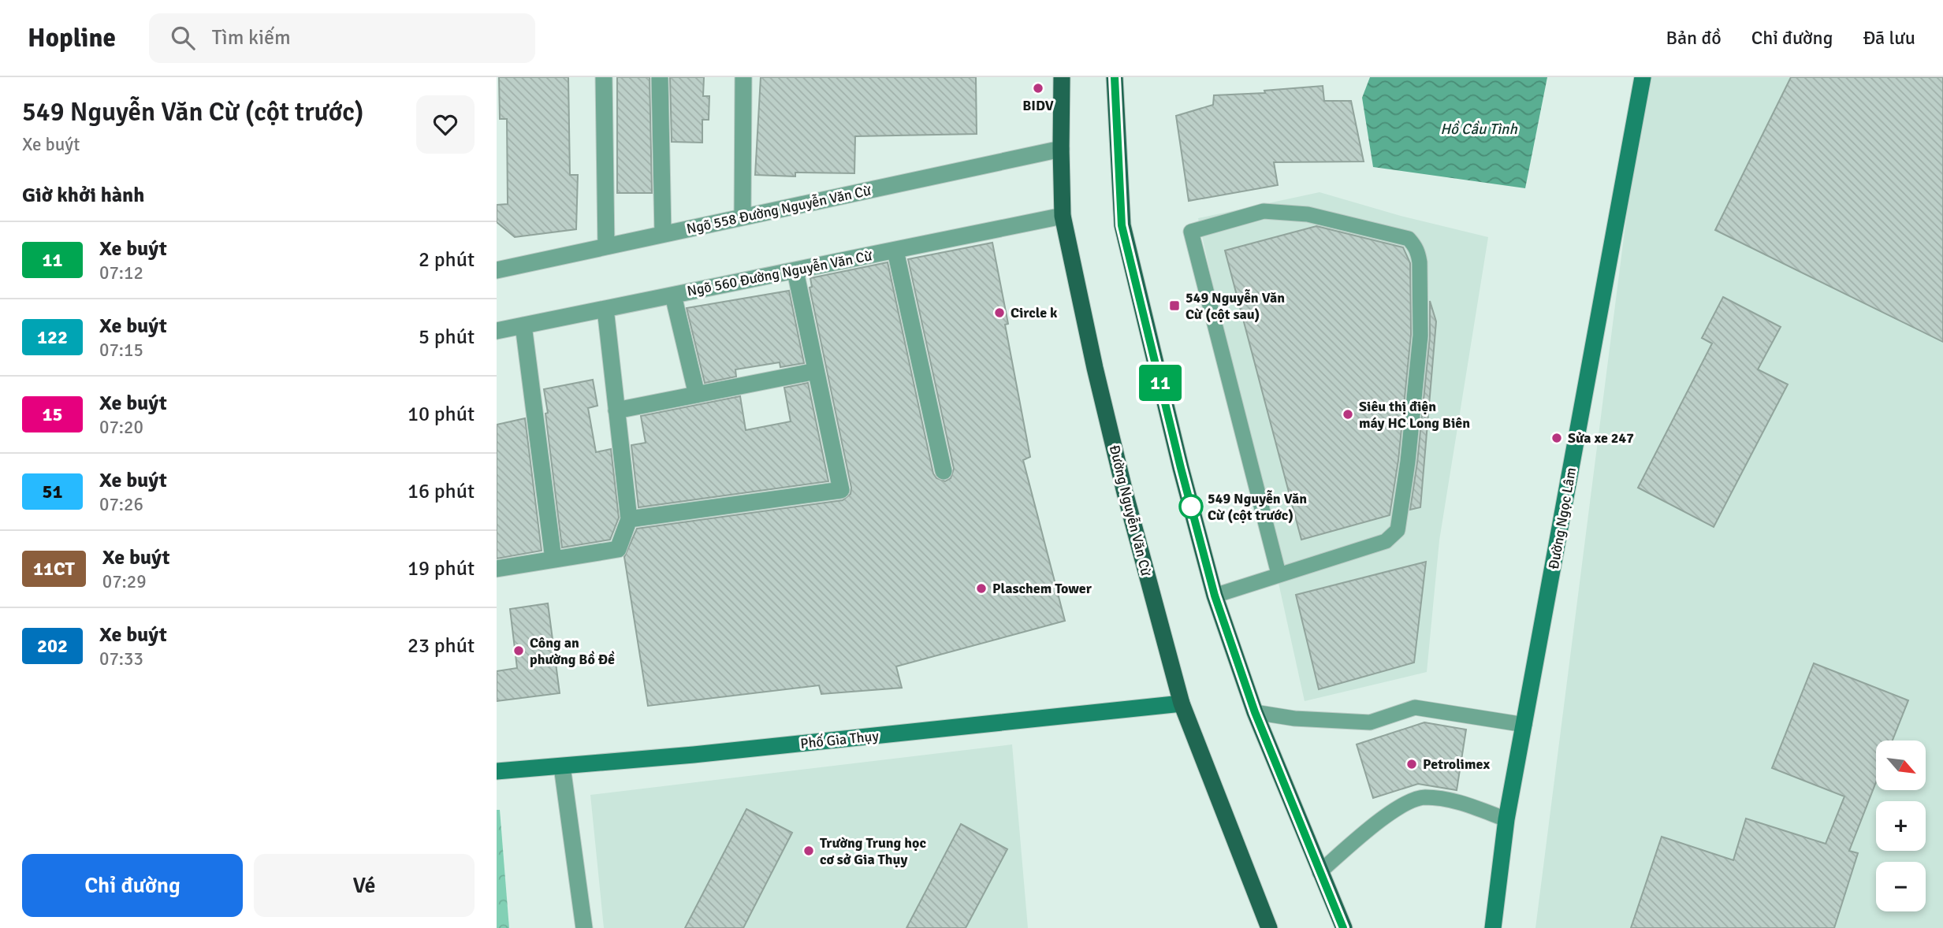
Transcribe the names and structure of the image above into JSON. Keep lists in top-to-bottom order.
{
  "streets": {
    "main road": ["Đường Nguyễn Văn Cừ", "Đường Ngọc Lâm", "Phố Gia Thụy"],
    "street": ["Ngõ 558 Đường Nguyễn Văn Cừ", "Ngõ 560 Đường Nguyễn Văn Cừ"]
  },
  "crossings": [
    ["Ngõ 558 Đường Nguyễn Văn Cừ", "Đường Nguyễn Văn Cừ"],
    ["Ngõ 560 Đường Nguyễn Văn Cừ", "Đường Nguyễn Văn Cừ"],
    ["Đường Nguyễn Văn Cừ", "Phố Gia Thụy"]
  ],
  "water": ["Hồ Cầu Tình"],
  "places": {
    "other": [
      "BIDV",
      "Circle k",
      "Siêu thị điện máy HC Long Biên",
      "Sửa xe 247",
      "549 Nguyễn Văn Cừ (cột trước)",
      "Plaschem Tower",
      "Công an phường Bồ Đề",
      "Petrolimex",
      "Trường Trung học cơ sở Gia Thụy"
    ],
    "transit": ["549 Nguyễn Văn Cừ (cột sau)"]
  },
  "lines": ["bus line 11"],
  "north": "bottom right",
  "page": {
    "header": "Hopline",
    "search": "Tìm kiếm",
    "nav": ["Bản đồ", "Chỉ đường", "Đã lưu"],
    "heading": [
      ["549 Nguyễn Văn Cừ (cột trước)", "Xe buýt"],
      "Giờ khởi hành"
    ],
    "on_map": "11",
    "list": [
      {
        "mark": "11",
        "name": "Xe buýt",
        "note": "07:12",
        "value": "2 phút"
      },
      {
        "mark": "122",
        "name": "Xe buýt",
        "note": "07:15",
        "value": "5 phút"
      },
      {
        "mark": "15",
        "name": "Xe buýt",
        "note": "07:20",
        "value": "10 phút"
      },
      {
        "mark": "51",
        "name": "Xe buýt",
        "note": "07:26",
        "value": "16 phút"
      },
      {
        "mark": "11CT",
        "name": "Xe buýt",
        "note": "07:29",
        "value": "19 phút"
      },
      {
        "mark": "202",
        "name": "Xe buýt",
        "note": "07:33",
        "value": "23 phút"
      }
    ],
    "map_buttons": ["+", "−"],
    "buttons": ["Chỉ đường", "Vé"]
  }
}
